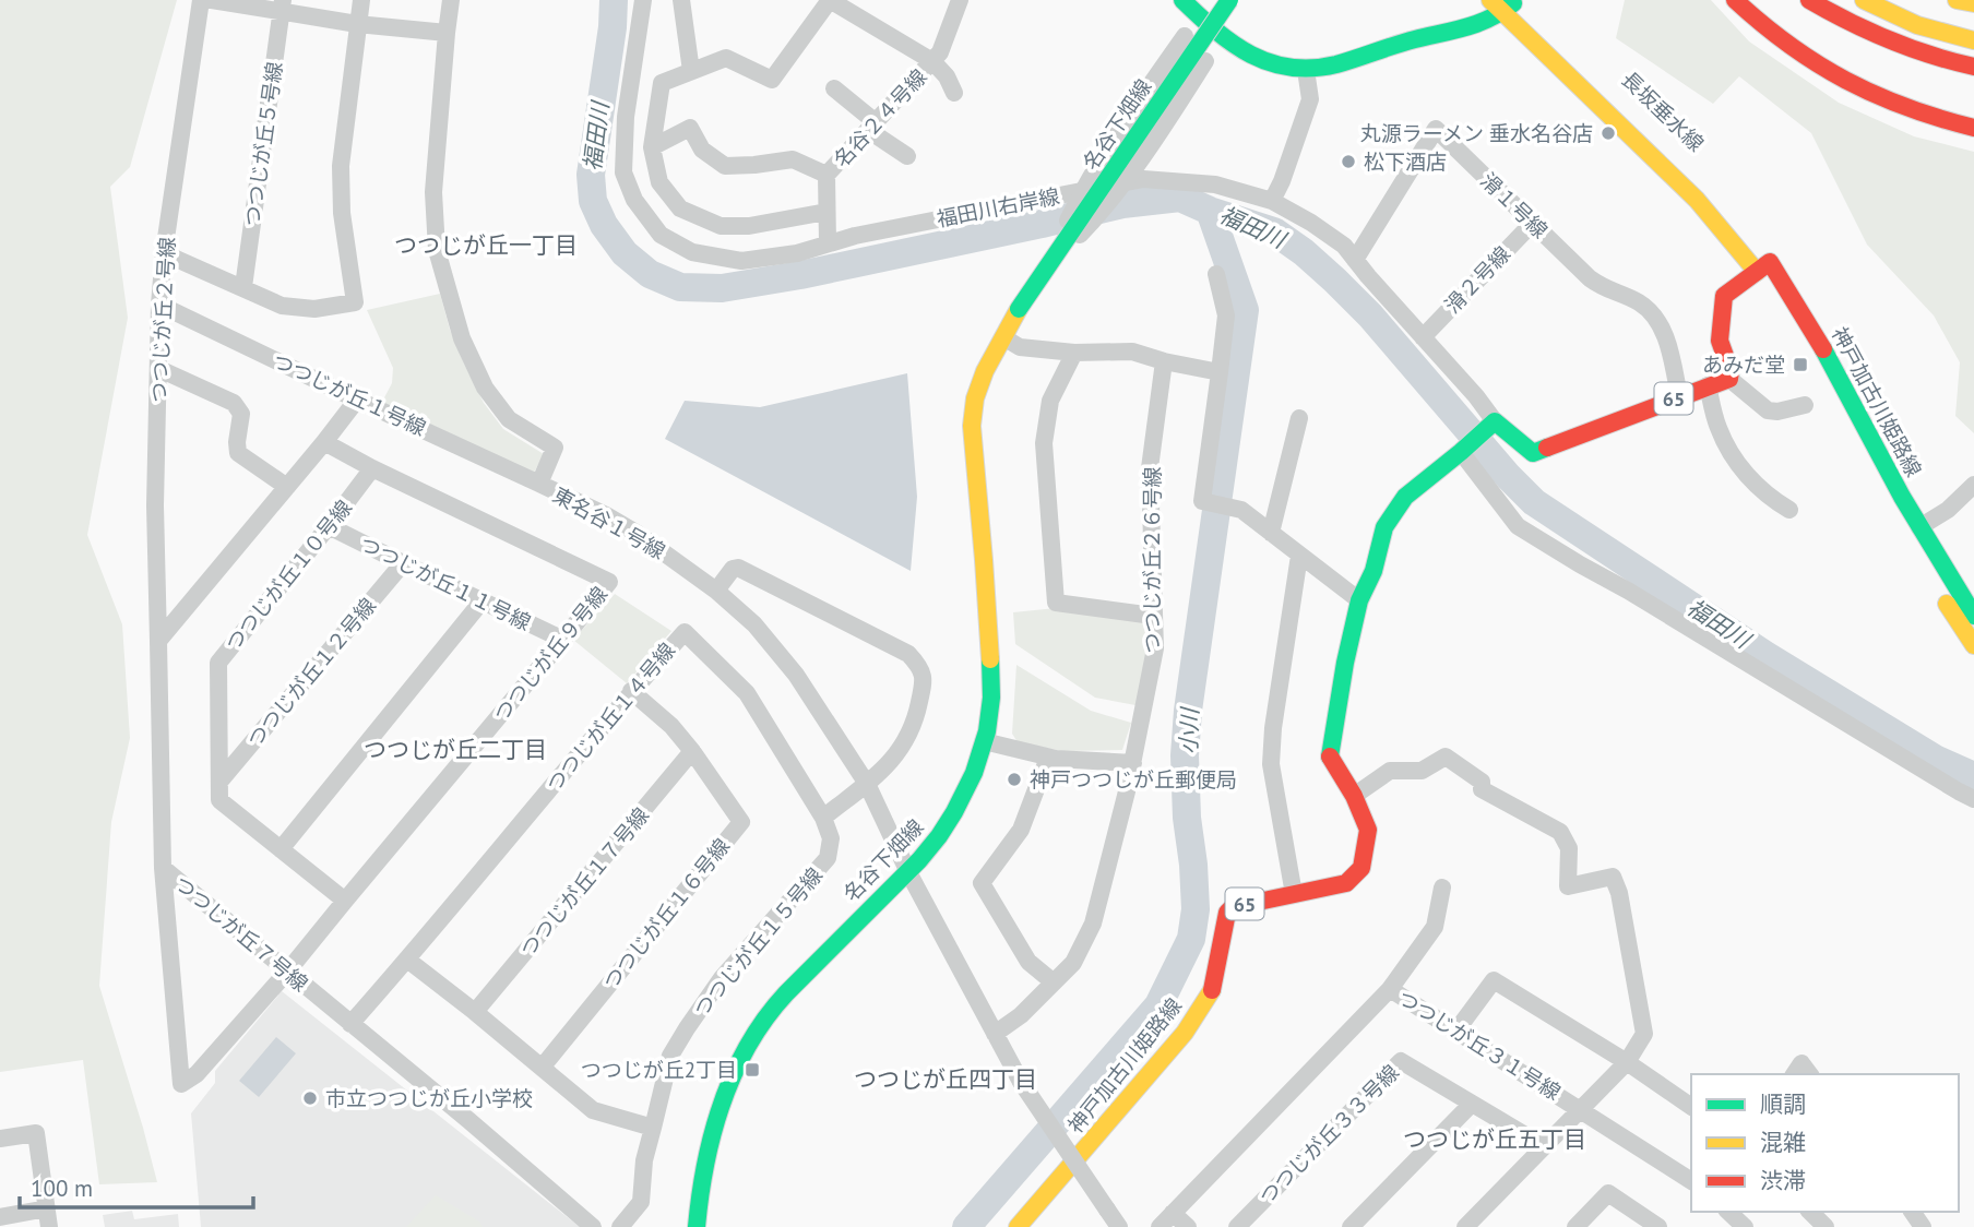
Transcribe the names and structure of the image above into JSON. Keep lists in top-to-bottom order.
{
  "streets": {
    "main road": [
      "長坂垂水線",
      "名谷下畑線",
      "65",
      "神戸加古川姫路線"
    ],
    "street": [
      "名谷２４号線",
      "つつじが丘５号線",
      "滑１号線",
      "福田川右岸線",
      "滑２号線",
      "つつじが丘２号線",
      "つつじが丘１号線",
      "東名谷１号線",
      "つつじが丘２６号線",
      "つつじが丘１０号線",
      "つつじが丘１１号線",
      "つつじが丘９号線",
      "つつじが丘１２号線",
      "つつじが丘１４号線",
      "つつじが丘１７号線",
      "つつじが丘１６号線",
      "つつじが丘７号線",
      "つつじが丘１５号線",
      "つつじが丘３１号線",
      "つつじが丘３３号線"
    ]
  },
  "crossings": [
    ["長坂垂水線", "神戸加古川姫路線"],
    ["名谷下畑線", "東名谷１号線"],
    ["滑１号線", "福田川右岸線"],
    ["滑１号線", "滑２号線"],
    ["滑１号線", "65"],
    ["福田川右岸線", "滑２号線"],
    ["福田川右岸線", "65"],
    ["福田川右岸線", "神戸加古川姫路線"],
    ["つつじが丘２号線", "つつじが丘１号線"],
    ["つつじが丘２号線", "つつじが丘７号線"],
    ["つつじが丘１号線", "東名谷１号線"],
    ["65", "神戸加古川姫路線"],
    ["東名谷１号線", "つつじが丘２６号線"],
    ["つつじが丘１０号線", "つつじが丘１１号線"],
    ["つつじが丘１０号線", "つつじが丘９号線"],
    ["つつじが丘１０号線", "つつじが丘１２号線"],
    ["つつじが丘１１号線", "つつじが丘９号線"],
    ["つつじが丘１１号線", "つつじが丘１２号線"],
    ["つつじが丘９号線", "つつじが丘７号線"],
    ["つつじが丘１４号線", "つつじが丘１６号線"],
    ["つつじが丘１４号線", "つつじが丘７号線"],
    ["つつじが丘１４号線", "つつじが丘１５号線"],
    ["つつじが丘１７号線", "つつじが丘１６号線"]
  ],
  "districts": [
    "つつじが丘一丁目",
    "つつじが丘二丁目",
    "つつじが丘四丁目",
    "つつじが丘五丁目"
  ],
  "water": ["福田川", "小川"],
  "places": {
    "other": [
      "丸源ラーメン 垂水名谷店",
      "松下酒店",
      "神戸つつじが丘郵便局",
      "市立つつじが丘小学校"
    ],
    "transit": ["あみだ堂", "つつじが丘2丁目"]
  },
  "legend": ["順調", "混雑", "渋滞"],
  "scale_bar": "100 m"
}
